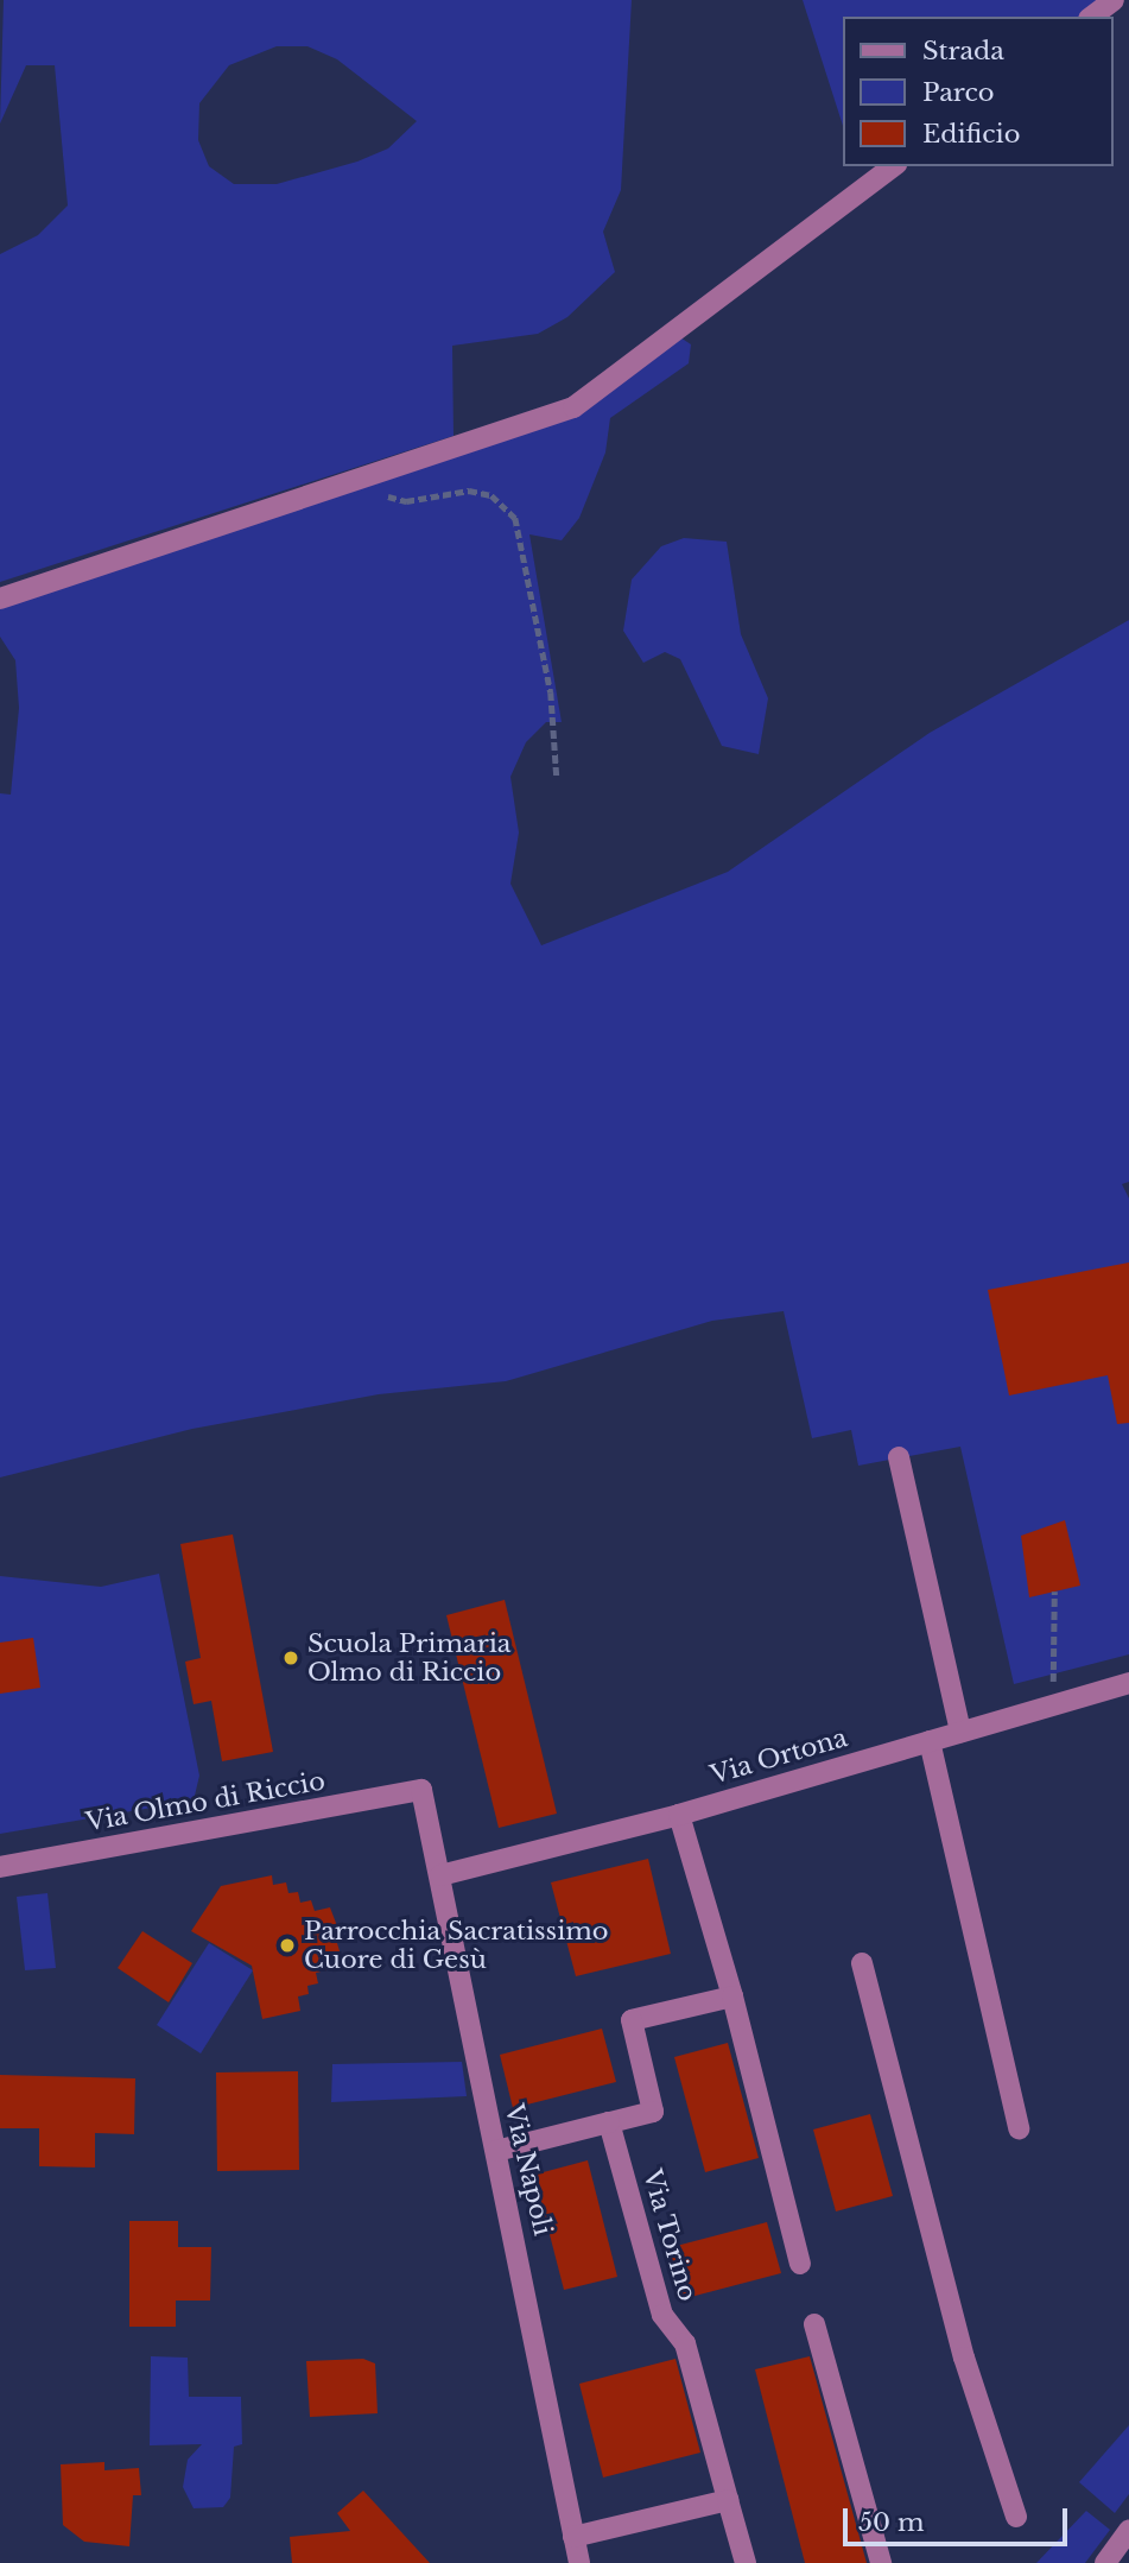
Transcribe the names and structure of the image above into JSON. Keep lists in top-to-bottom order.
{
  "streets": {
    "street": [
      "Via Ortona",
      "Via Olmo di Riccio",
      "Via Napoli",
      "Via Torino"
    ]
  },
  "crossings": [
    ["Via Ortona", "Via Napoli"],
    ["Via Olmo di Riccio", "Via Napoli"]
  ],
  "places": ["Scuola Primaria Olmo di Riccio", "Parrocchia Sacratissimo Cuore di Gesù"],
  "legend": ["Strada", "Parco", "Edificio"],
  "scale_bar": "50 m"
}
